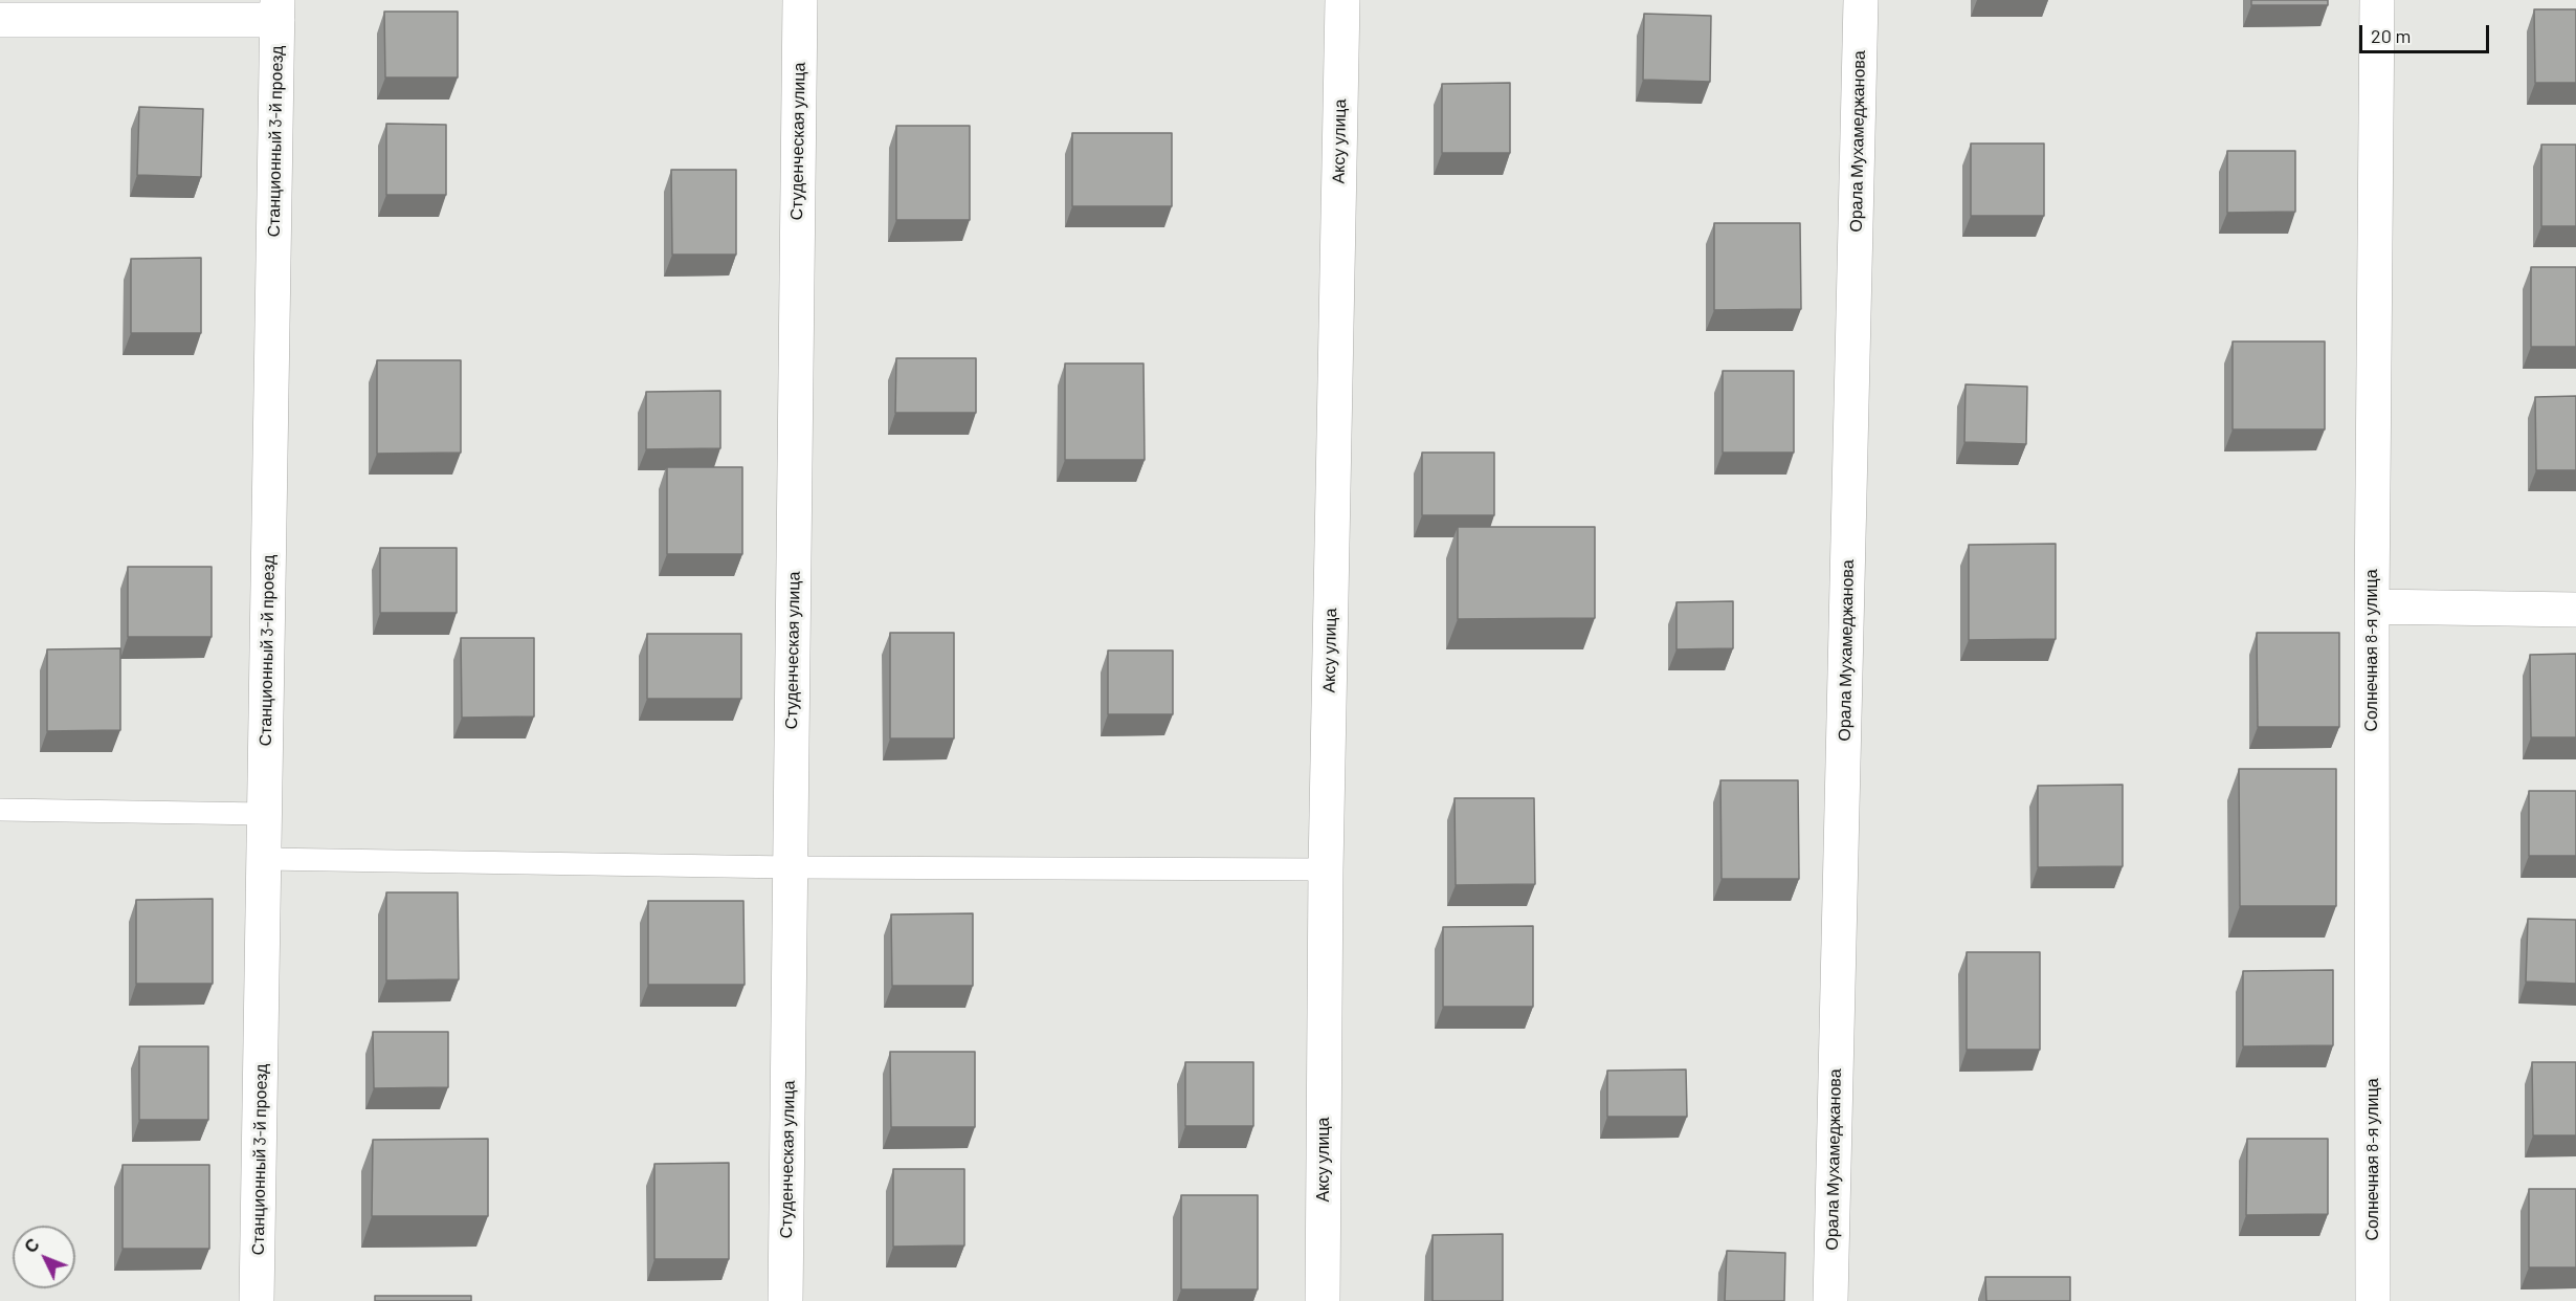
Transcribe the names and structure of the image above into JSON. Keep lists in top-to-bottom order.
{
  "streets": {
    "street": [
      "Станционный 3-й проезд",
      "Студенческая улица",
      "Аксу улица",
      "Орала Мухамеджанова",
      "Солнечная 8-я улица"
    ]
  },
  "scale_bar": "20 m",
  "north": "top left"
}
